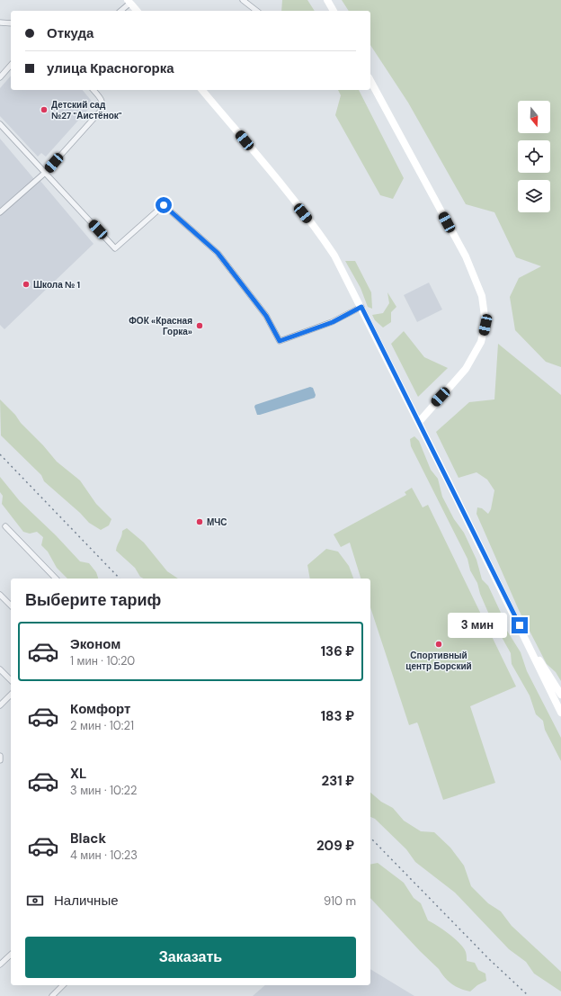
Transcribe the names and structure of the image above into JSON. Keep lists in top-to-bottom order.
{
  "places": [
    "Детский сад №27 \"Аистёнок\"",
    "Школа № 1",
    "ФОК «Красная Горка»",
    "МЧС",
    "Спортивный центр Борский"
  ],
  "north": "bottom",
  "page": {
    "banner": ["Откуда", "улица Красногорка"],
    "heading": "Выберите тариф",
    "bubble": "3 мин",
    "list": [
      {
        "name": "Эконом",
        "note": "1 мин · 10:20",
        "value": "136 ₽"
      },
      {
        "name": "Комфорт",
        "note": "2 мин · 10:21",
        "value": "183 ₽"
      },
      {
        "name": "XL",
        "note": "3 мин · 10:22",
        "value": "231 ₽"
      },
      {
        "name": "Black",
        "note": "4 мин · 10:23",
        "value": "209 ₽"
      }
    ],
    "pay": ["Наличные", "910 m"],
    "buttons": "Заказать"
  }
}
